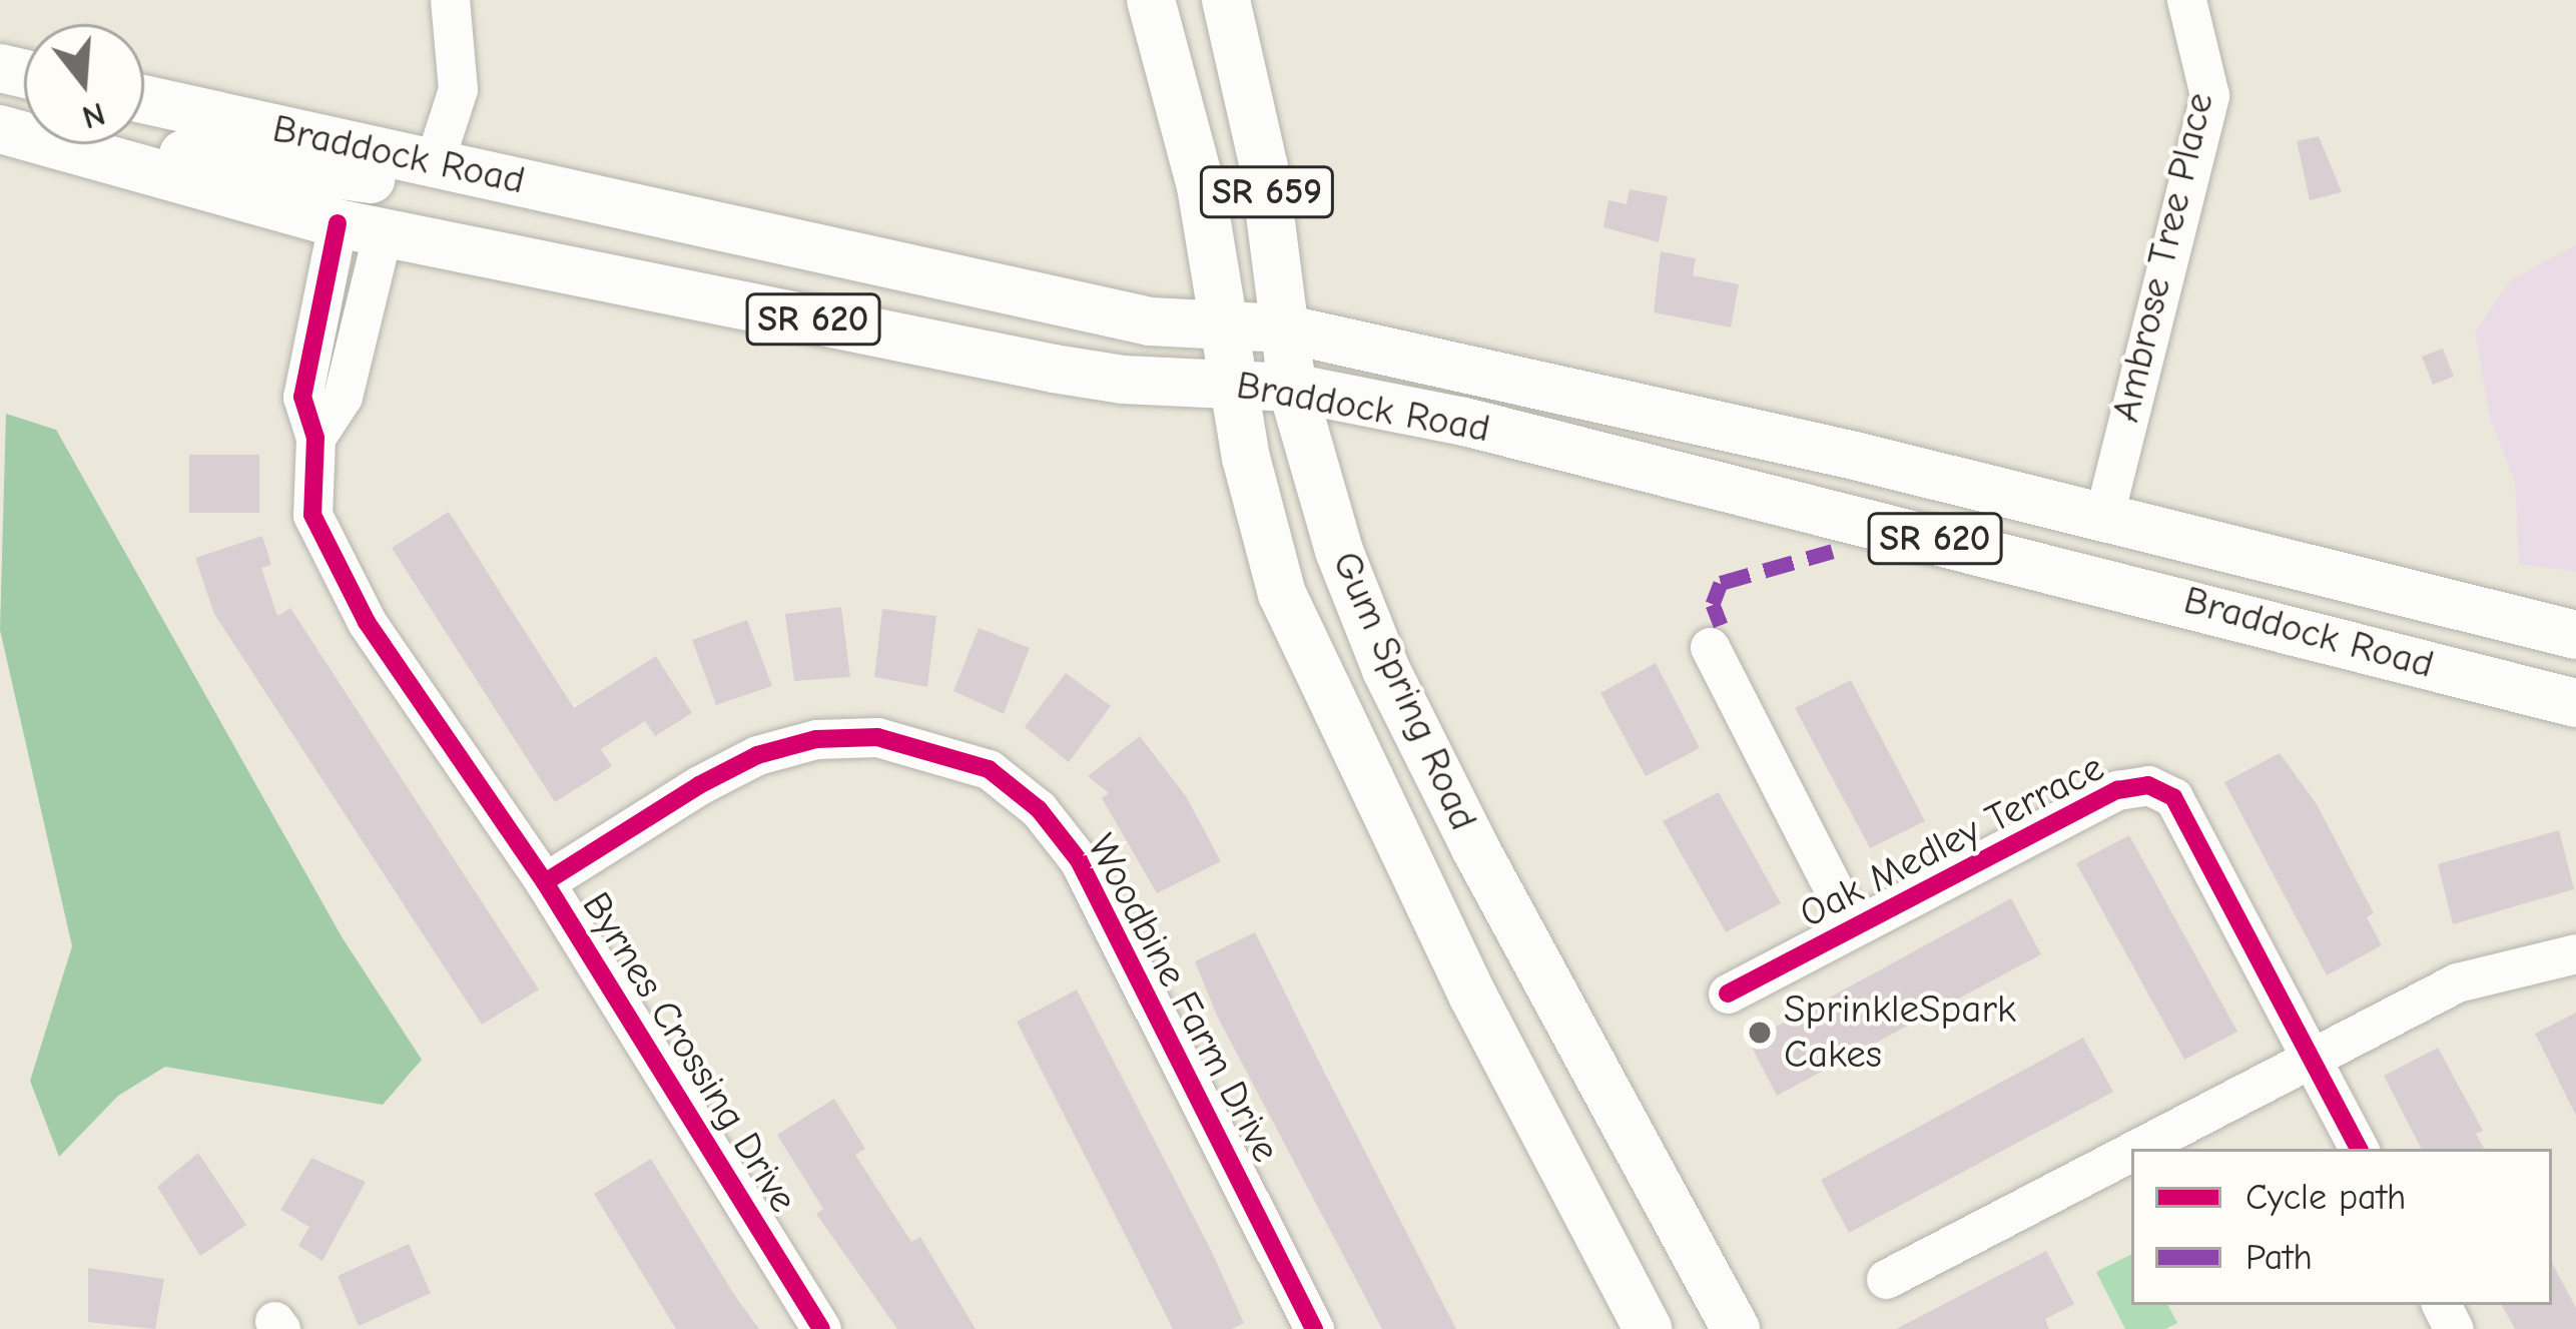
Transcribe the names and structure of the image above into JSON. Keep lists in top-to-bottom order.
{
  "streets": {
    "main road": [
      "Braddock Road",
      "SR 659",
      "SR 620",
      "Gum Spring Road"
    ],
    "street": [
      "Ambrose Tree Place",
      "Oak Medley Terrace",
      "Woodbine Farm Drive",
      "Byrnes Crossing Drive"
    ]
  },
  "crossings": [
    ["Braddock Road", "Ambrose Tree Place"],
    ["Braddock Road", "Gum Spring Road"],
    ["Braddock Road", "Byrnes Crossing Drive"],
    ["Woodbine Farm Drive", "Byrnes Crossing Drive"]
  ],
  "places": ["SprinkleSpark Cakes"],
  "legend": ["Cycle path", "Path"],
  "north": "bottom"
}
